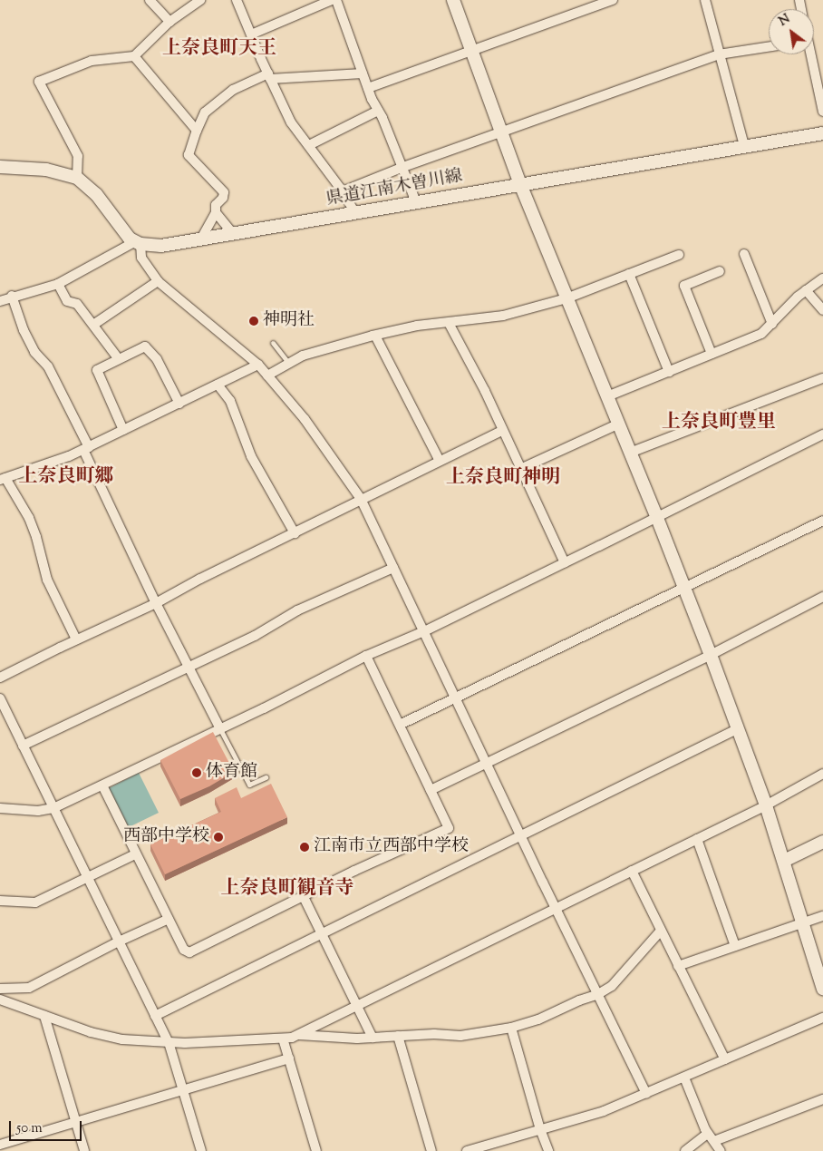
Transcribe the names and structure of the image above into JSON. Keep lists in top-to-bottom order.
{
  "streets": {
    "street": ["県道江南木曽川線"]
  },
  "districts": [
    "上奈良町天王",
    "上奈良町豊里",
    "上奈良町郷",
    "上奈良町神明",
    "上奈良町観音寺"
  ],
  "places": [
    "神明社",
    "体育館",
    "西部中学校",
    "江南市立西部中学校"
  ],
  "scale_bar": "50 m",
  "north": "top left"
}
